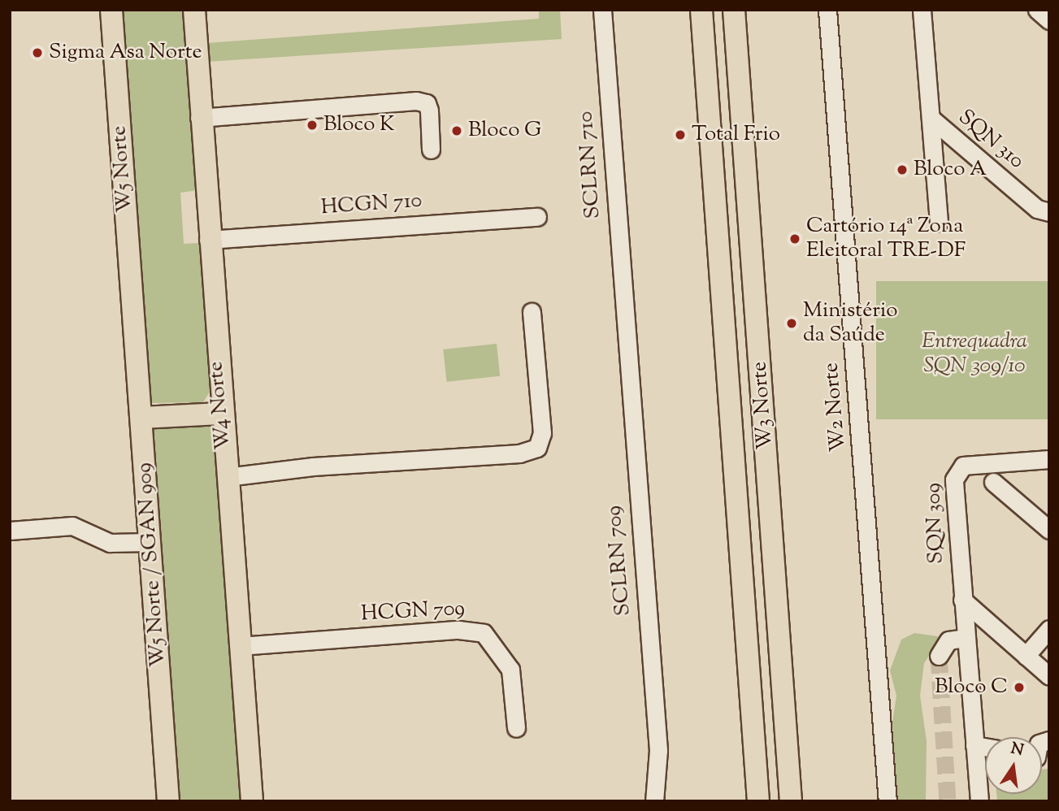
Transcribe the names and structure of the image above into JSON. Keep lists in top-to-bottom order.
{
  "streets": {
    "main road": [
      "W5 Norte",
      "W4 Norte",
      "W3 Norte",
      "W5 Norte / SGAN 909"
    ],
    "street": [
      "SQN 310",
      "SCLRN 710",
      "HCGN 710",
      "W2 Norte",
      "SQN 309",
      "SCLRN 709",
      "HCGN 709"
    ]
  },
  "crossings": [
    ["SCLRN 710", "SCLRN 709"],
    ["W5 Norte", "W5 Norte / SGAN 909"],
    ["HCGN 710", "W4 Norte"],
    ["W4 Norte", "HCGN 709"]
  ],
  "parks": ["Entrequadra SQN 309/10"],
  "places": [
    "Sigma Asa Norte",
    "Bloco K",
    "Bloco G",
    "Total Frio",
    "Bloco A",
    "Cartório 14ª Zona Eleitoral TRE-DF",
    "Ministério da Saúde",
    "Bloco C"
  ],
  "north": "top"
}
